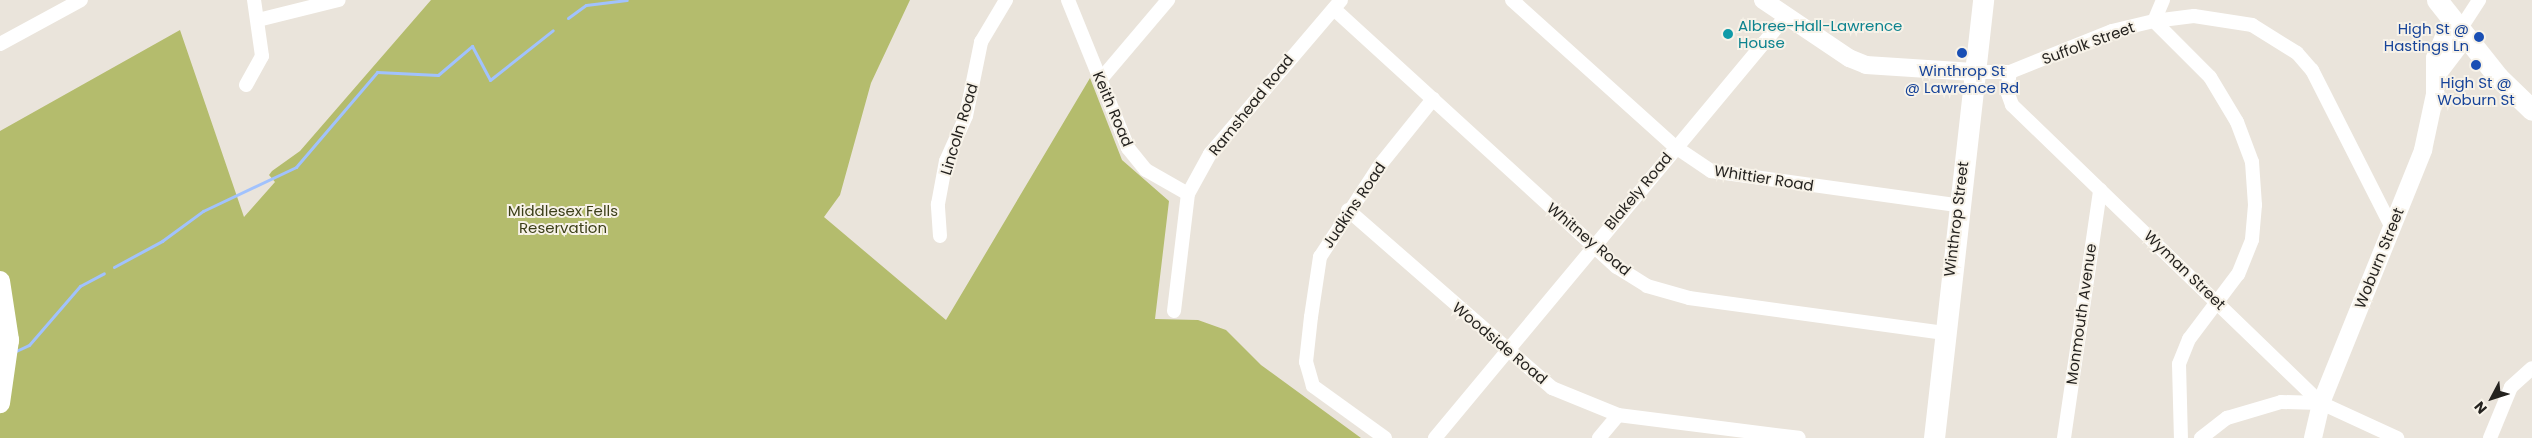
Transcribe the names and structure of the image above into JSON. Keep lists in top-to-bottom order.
{
  "streets": {
    "main road": ["Winthrop Street"],
    "street": [
      "Suffolk Street",
      "Ramshead Road",
      "Keith Road",
      "Lincoln Road",
      "Whittier Road",
      "Blakely Road",
      "Judkins Road",
      "Whitney Road",
      "Woburn Street",
      "Wyman Street",
      "Monmouth Avenue",
      "Woodside Road"
    ]
  },
  "crossings": [
    ["Suffolk Street", "Winthrop Street"],
    ["Suffolk Street", "Woburn Street"],
    ["Suffolk Street", "Wyman Street"],
    ["Ramshead Road", "Keith Road"],
    ["Ramshead Road", "Whitney Road"],
    ["Whittier Road", "Blakely Road"],
    ["Whittier Road", "Winthrop Street"],
    ["Blakely Road", "Whitney Road"],
    ["Blakely Road", "Woodside Road"],
    ["Judkins Road", "Whitney Road"],
    ["Judkins Road", "Woodside Road"],
    ["Winthrop Street", "Whitney Road"],
    ["Woburn Street", "Wyman Street"],
    ["Wyman Street", "Monmouth Avenue"]
  ],
  "parks": ["Middlesex Fells Reservation"],
  "places": [
    "Albree-Hall-Lawrence House",
    "High St @ Hastings Ln",
    "Winthrop St @ Lawrence Rd",
    "High St @ Woburn St"
  ],
  "north": "bottom left"
}
